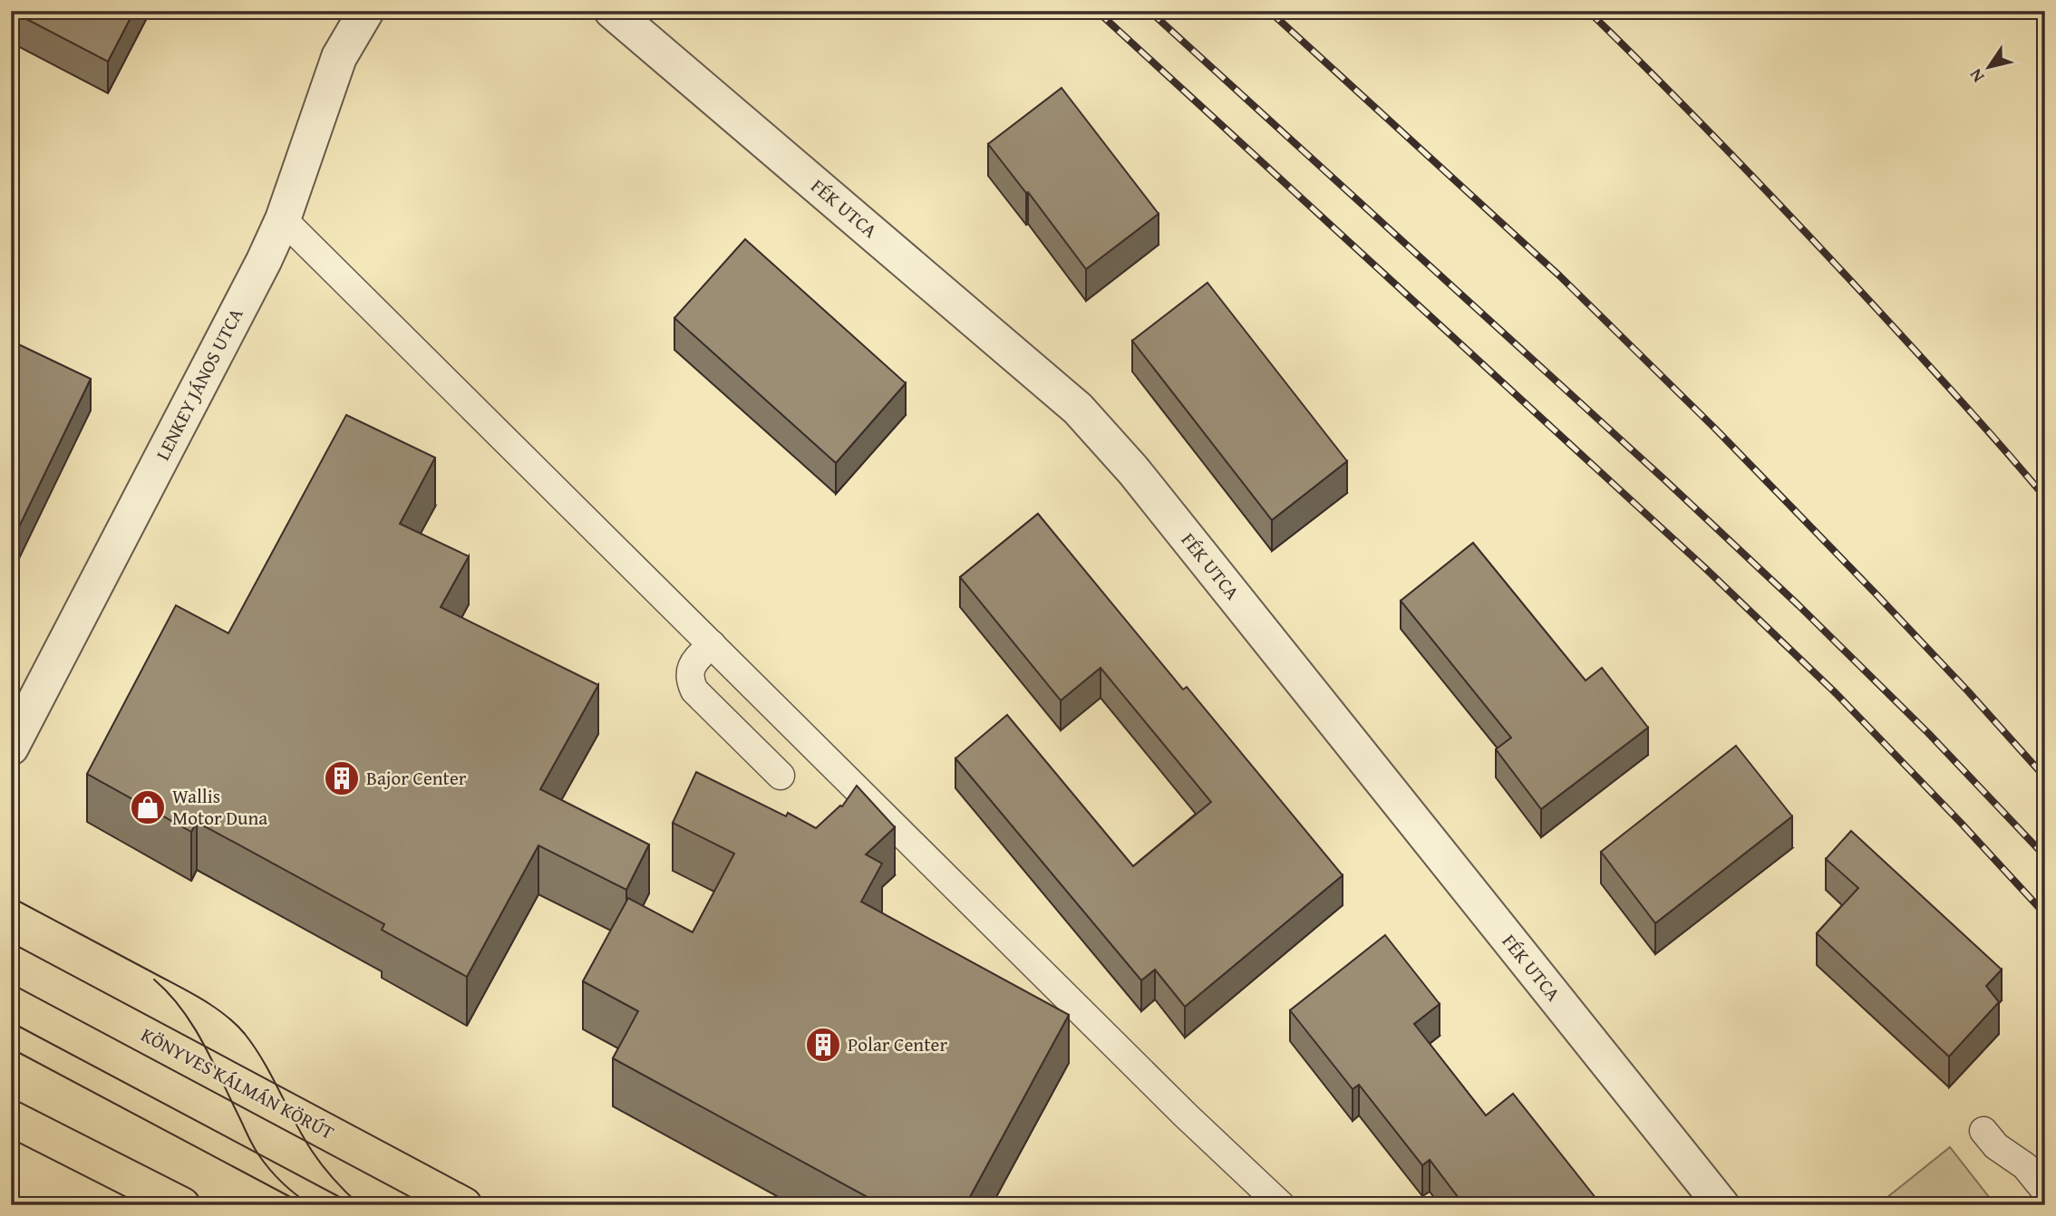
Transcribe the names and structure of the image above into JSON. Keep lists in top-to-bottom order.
{
  "streets": {
    "main road": ["KÖNYVES KÁLMÁN KÖRÚT"],
    "street": ["FÉK UTCA", "LENKEY JÁNOS UTCA"]
  },
  "places": {
    "building": ["Bajor Center", "Polar Center"],
    "shop": ["Wallis Motor Duna"]
  },
  "north": "bottom left"
}
